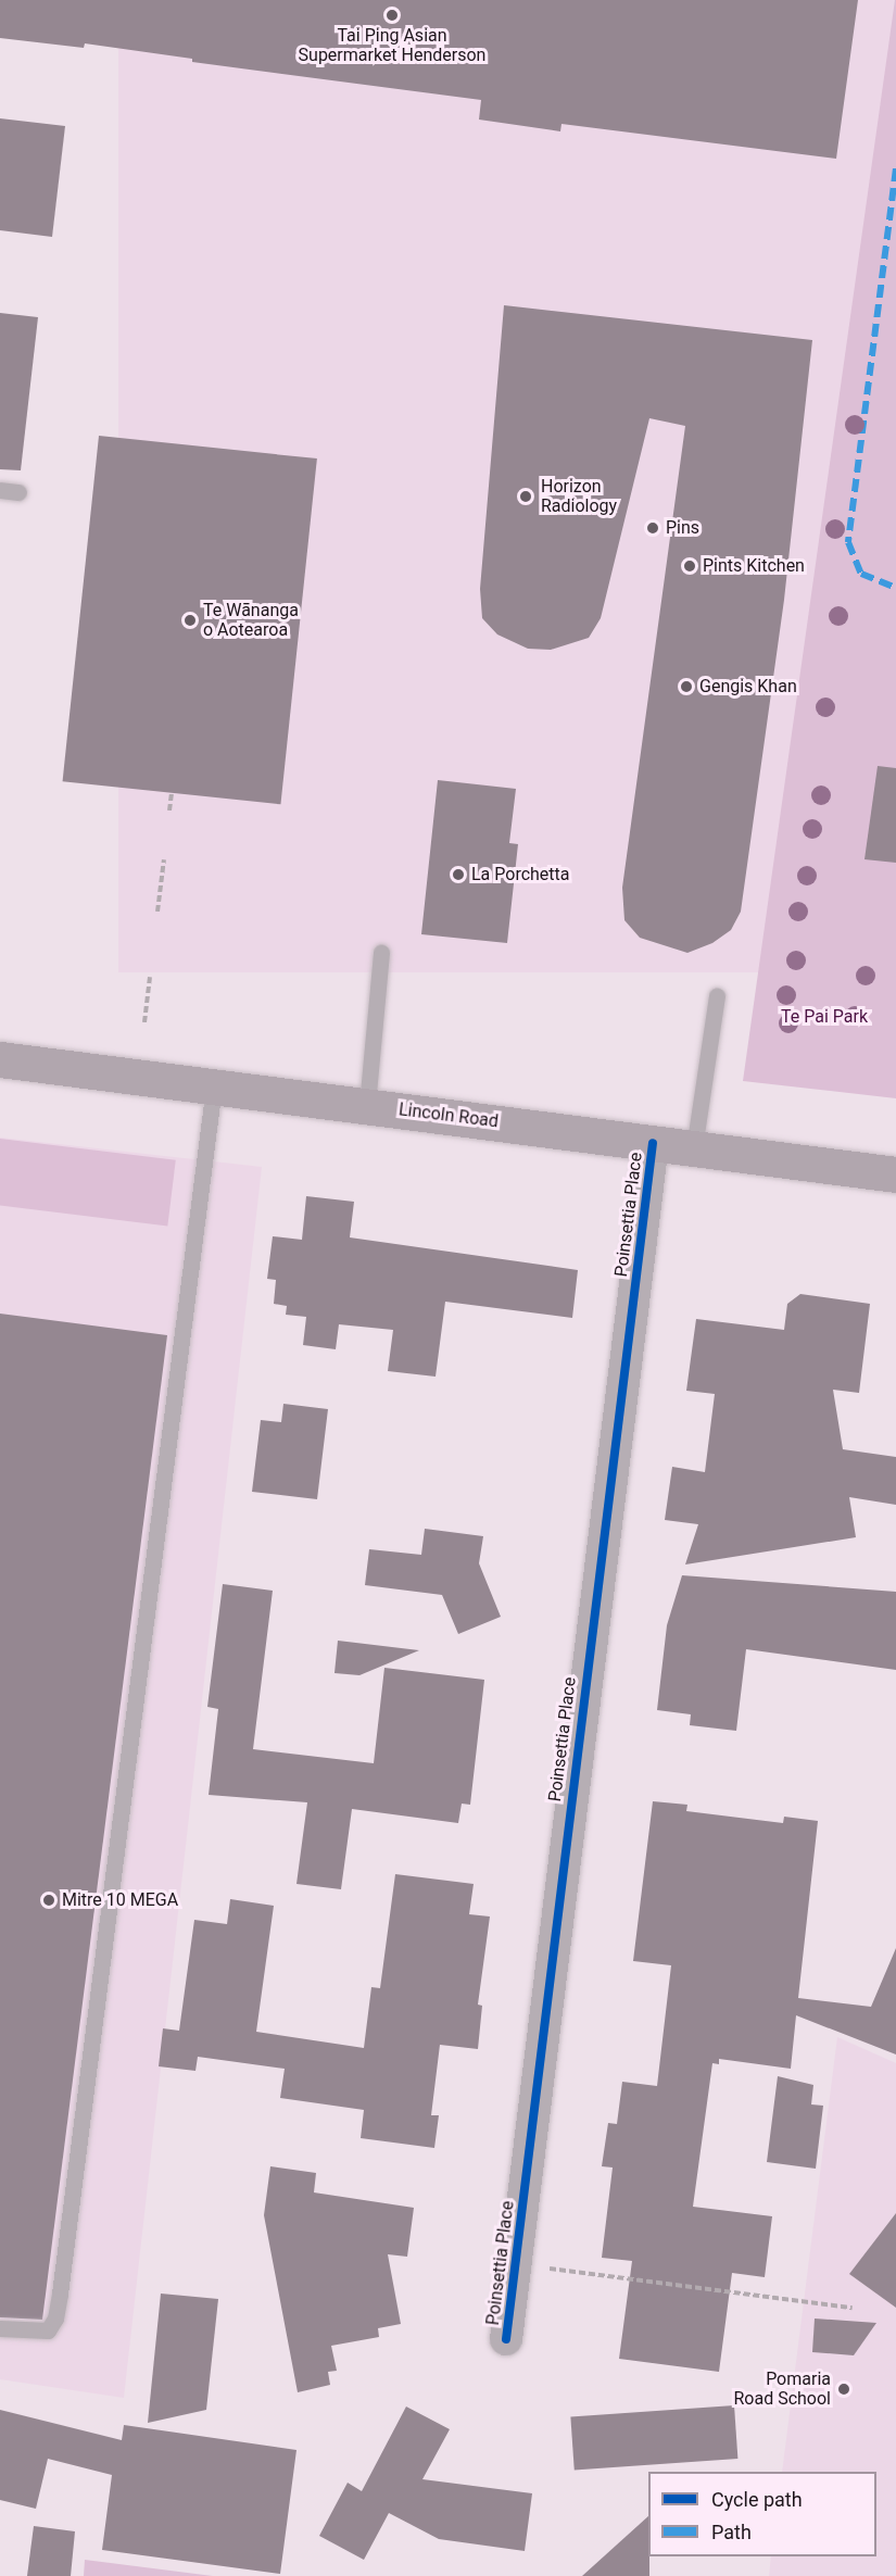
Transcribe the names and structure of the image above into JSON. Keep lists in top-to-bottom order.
{
  "streets": {
    "main road": ["Lincoln Road"],
    "street": ["Poinsettia Place"]
  },
  "crossings": [
    ["Lincoln Road", "Poinsettia Place"]
  ],
  "parks": ["Te Pai Park"],
  "places": [
    "Tai Ping Asian Supermarket Henderson",
    "Horizon Radiology",
    "Pins",
    "Pints Kitchen",
    "Te Wānanga o Aotearoa",
    "Gengis Khan",
    "La Porchetta",
    "Mitre 10 MEGA",
    "Pomaria Road School"
  ],
  "legend": ["Cycle path", "Path"]
}
